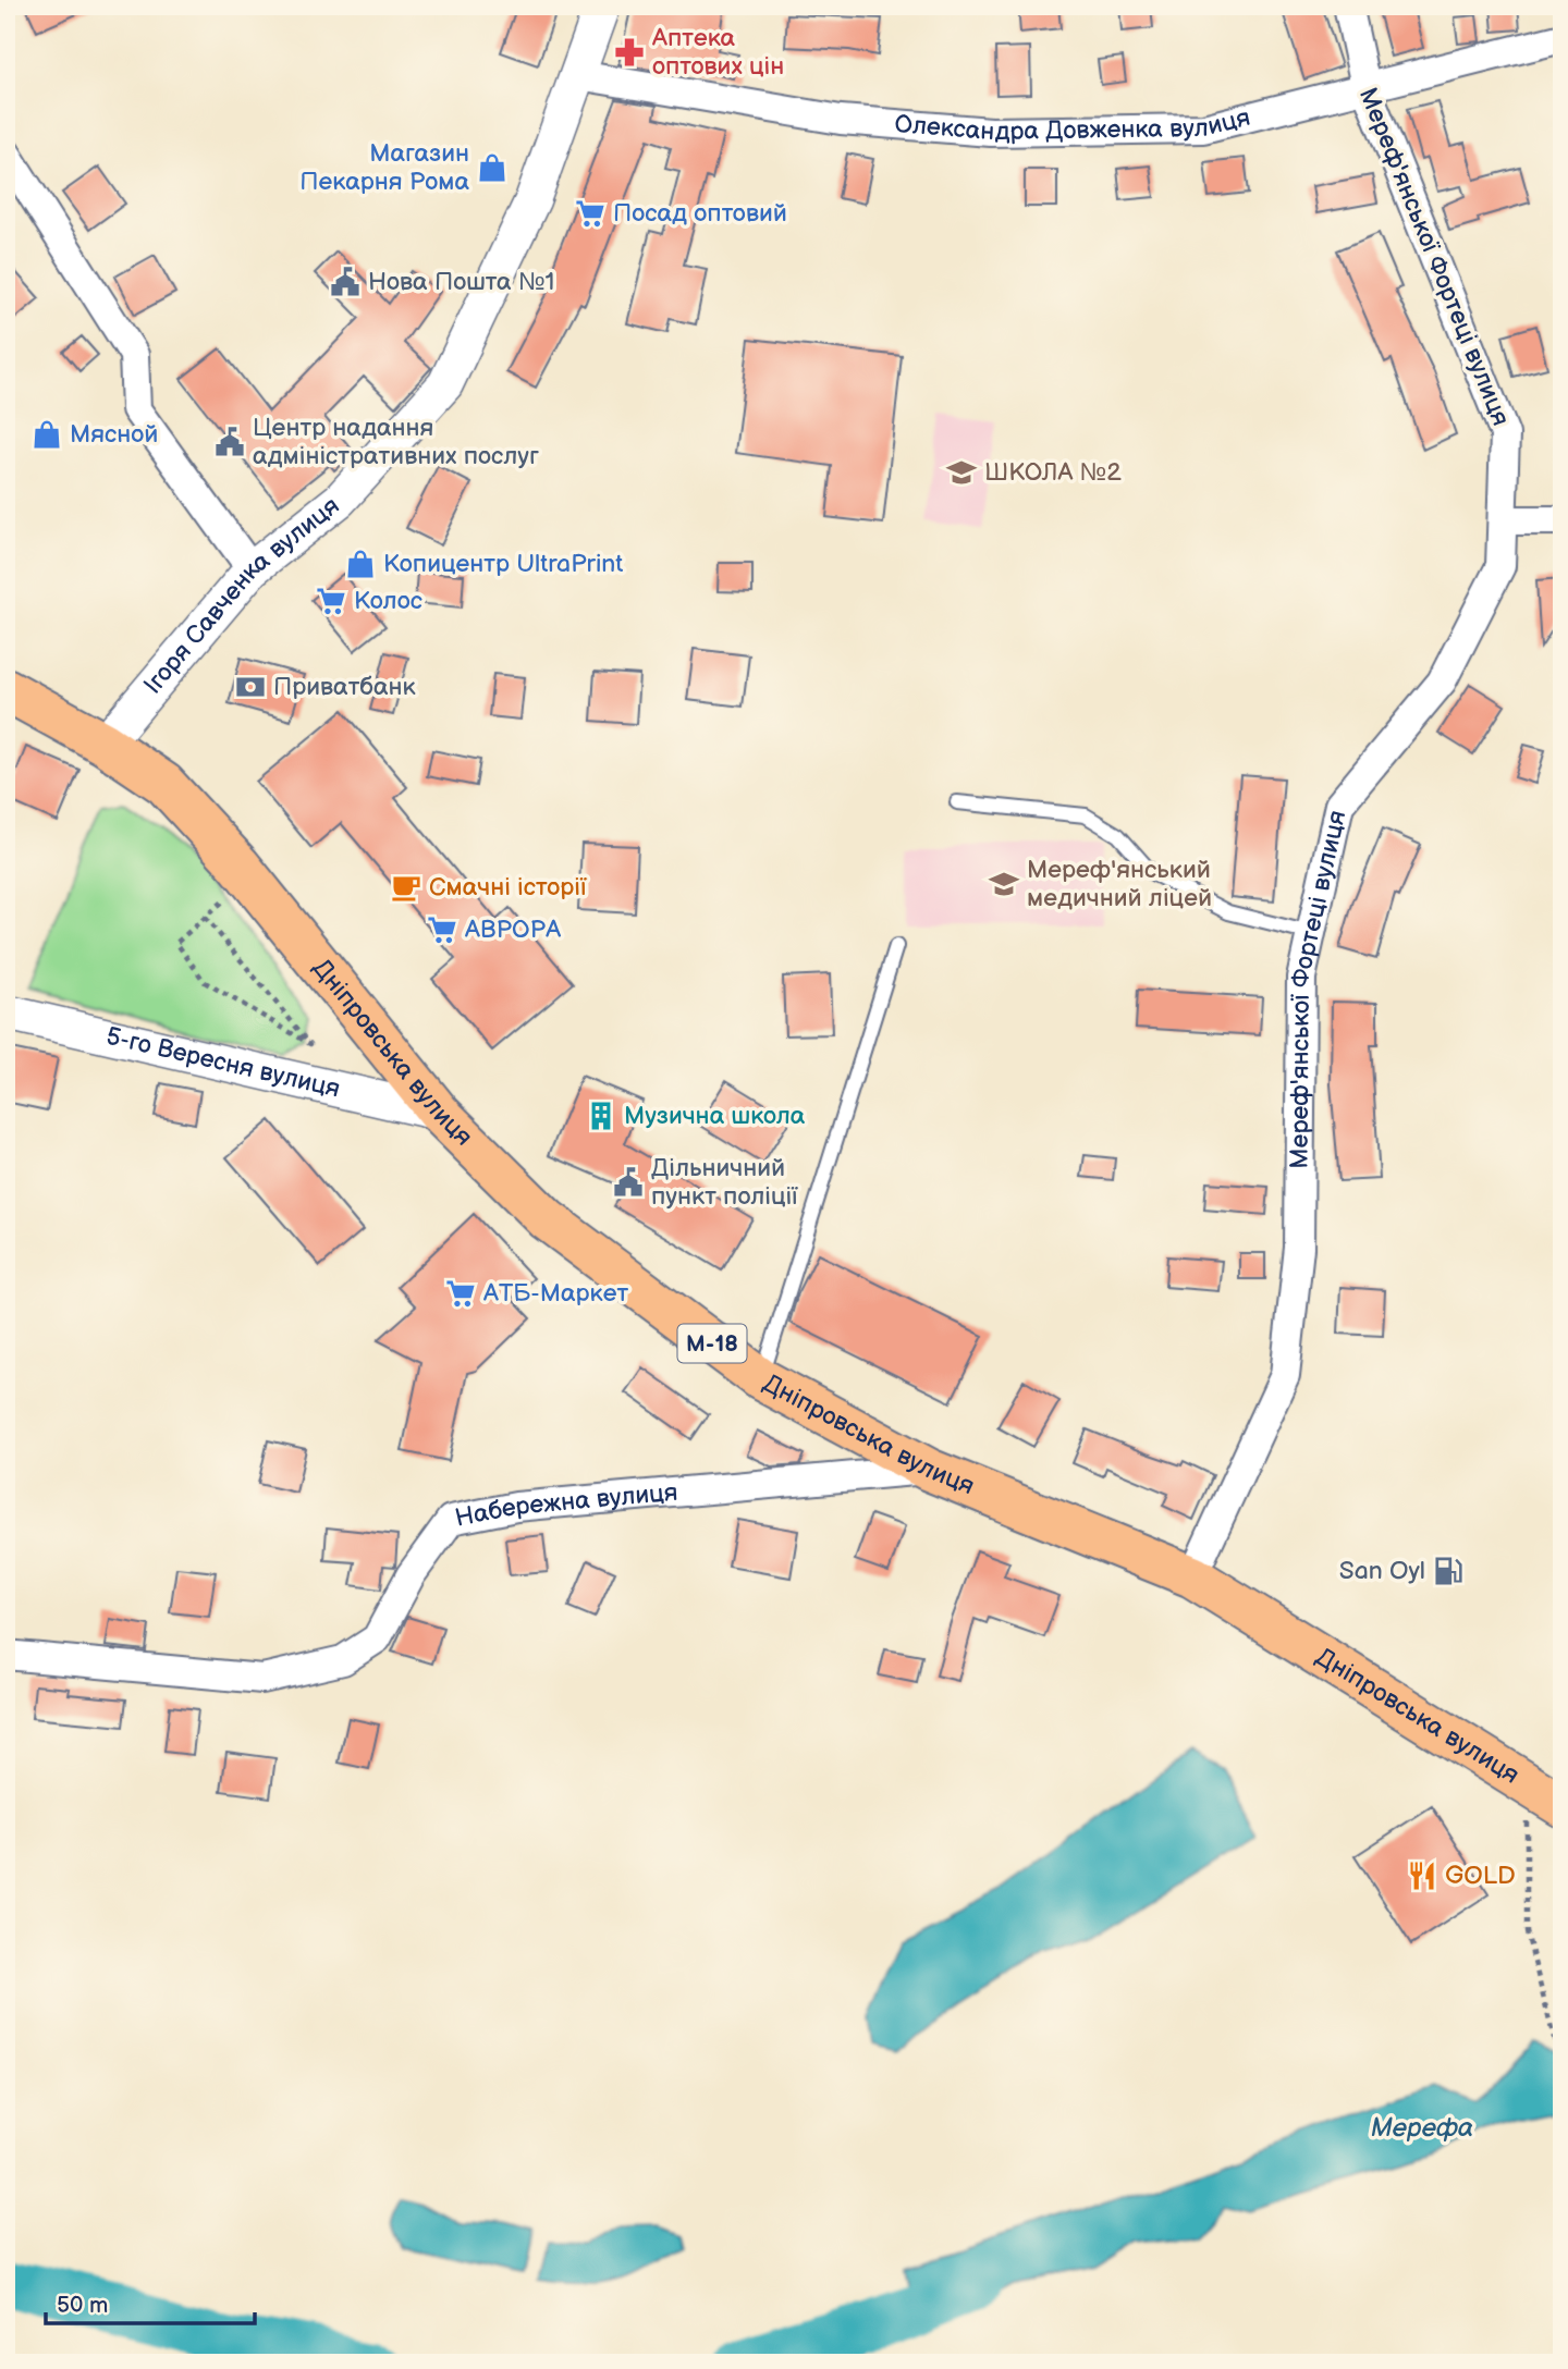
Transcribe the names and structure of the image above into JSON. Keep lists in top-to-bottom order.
{
  "streets": {
    "highway": ["Дніпровська вулиця", "М-18"],
    "street": [
      "Олександра Довженка вулиця",
      "Мереф'янської Фортеці вулиця",
      "Ігоря Савченка вулиця",
      "5-го Вересня вулиця",
      "Набережна вулиця"
    ]
  },
  "crossings": [
    ["Олександра Довженка вулиця", "Мереф'янської Фортеці вулиця"],
    ["Олександра Довженка вулиця", "Ігоря Савченка вулиця"],
    ["Мереф'янської Фортеці вулиця", "Дніпровська вулиця"],
    ["Ігоря Савченка вулиця", "Дніпровська вулиця"],
    ["Дніпровська вулиця", "5-го Вересня вулиця"],
    ["Дніпровська вулиця", "Набережна вулиця"]
  ],
  "water": ["Мерефа"],
  "places": {
    "pharmacy": ["Аптека оптових цін"],
    "shop": ["Магазин Пекарня Рома", "Мясной", "Копицентр UltraPrint"],
    "supermarket": [
      "Посад оптовий",
      "Колос",
      "АВРОРА",
      "АТБ-Маркет"
    ],
    "public building": ["Нова Пошта №1", "Центр надання адміністративних послуг", "Дільничний пункт поліції"],
    "school or university": ["ШКОЛА №2", "Мереф'янський медичний ліцей"],
    "bank": ["Приватбанк"],
    "cafe": ["Смачні історії"],
    "building": ["Музична школа"],
    "fuel station": ["San Oyl"],
    "restaurant": ["GOLD"]
  },
  "scale_bar": "50 m"
}
